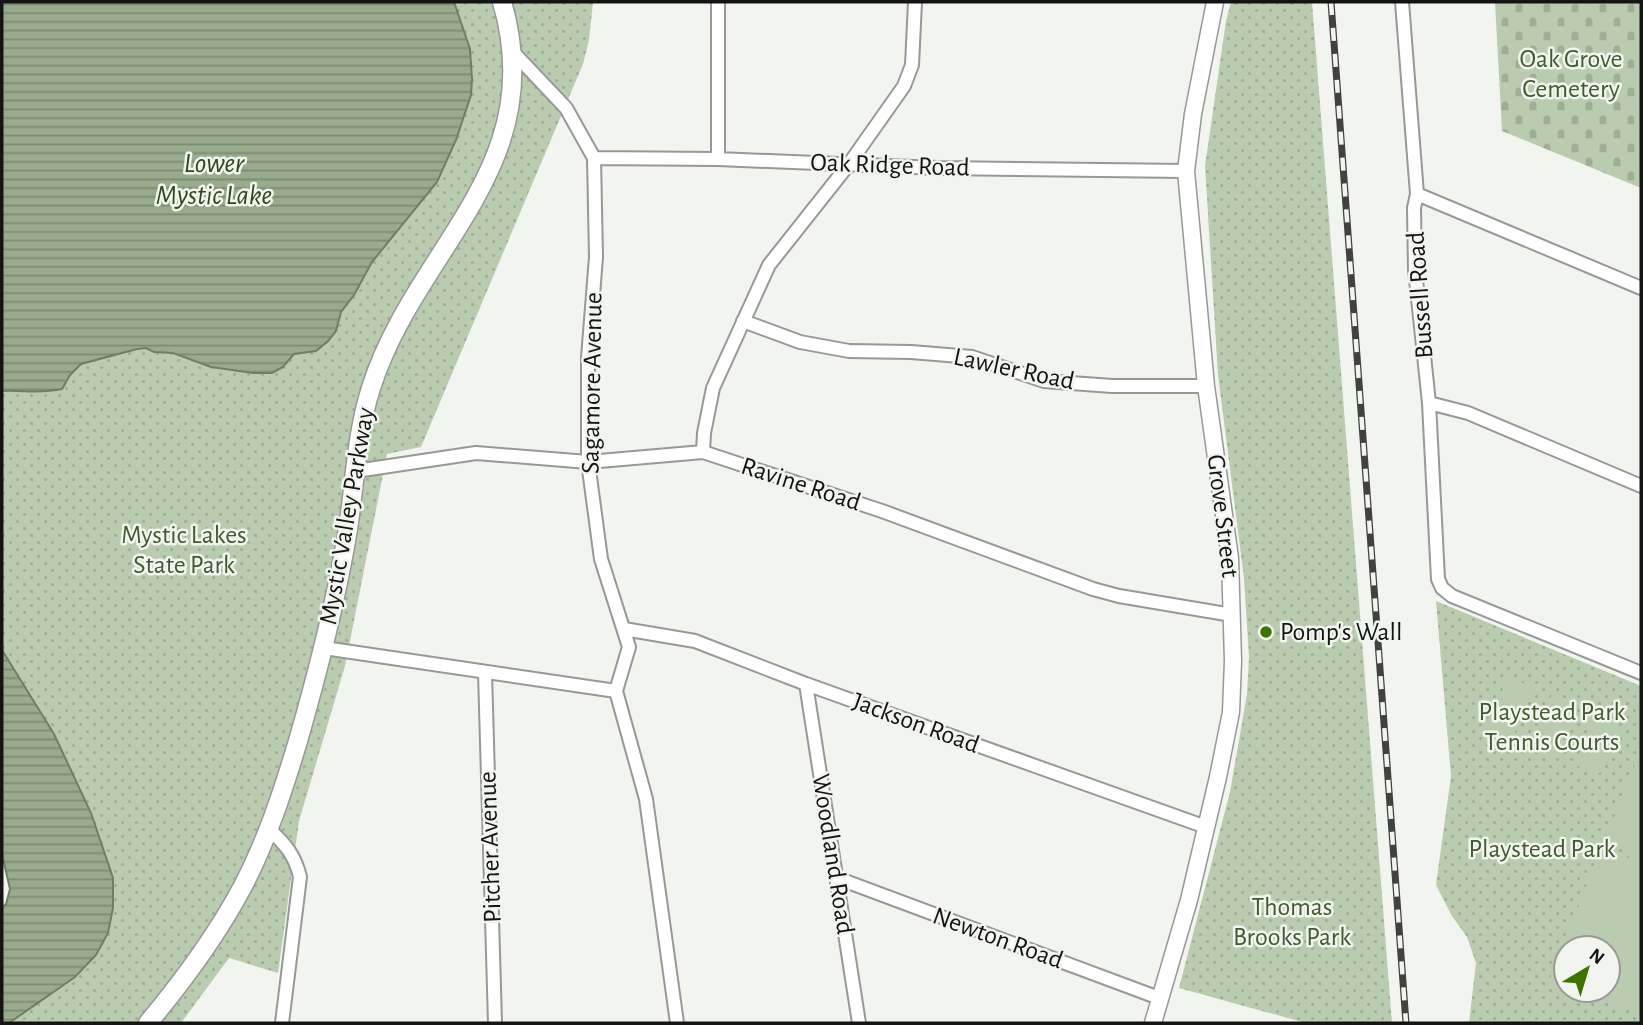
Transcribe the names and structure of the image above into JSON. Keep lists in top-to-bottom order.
{
  "streets": {
    "main road": ["Mystic Valley Parkway"],
    "street": [
      "Oak Ridge Road",
      "Bussell Road",
      "Lawler Road",
      "Sagamore Avenue",
      "Ravine Road",
      "Grove Street",
      "Jackson Road",
      "Pitcher Avenue",
      "Woodland Road",
      "Newton Road"
    ]
  },
  "crossings": [
    ["Oak Ridge Road", "Sagamore Avenue"],
    ["Oak Ridge Road", "Grove Street"],
    ["Lawler Road", "Grove Street"],
    ["Sagamore Avenue", "Ravine Road"],
    ["Sagamore Avenue", "Mystic Valley Parkway"],
    ["Sagamore Avenue", "Jackson Road"],
    ["Ravine Road", "Mystic Valley Parkway"],
    ["Ravine Road", "Grove Street"],
    ["Grove Street", "Jackson Road"],
    ["Grove Street", "Newton Road"],
    ["Jackson Road", "Woodland Road"],
    ["Woodland Road", "Newton Road"]
  ],
  "water": ["Lower Mystic Lake"],
  "parks": [
    "Oak Grove Cemetery",
    "Mystic Lakes State Park",
    "Playstead Park Tennis Courts",
    "Playstead Park",
    "Thomas Brooks Park"
  ],
  "places": ["Pomp's Wall"],
  "north": "top right"
}
